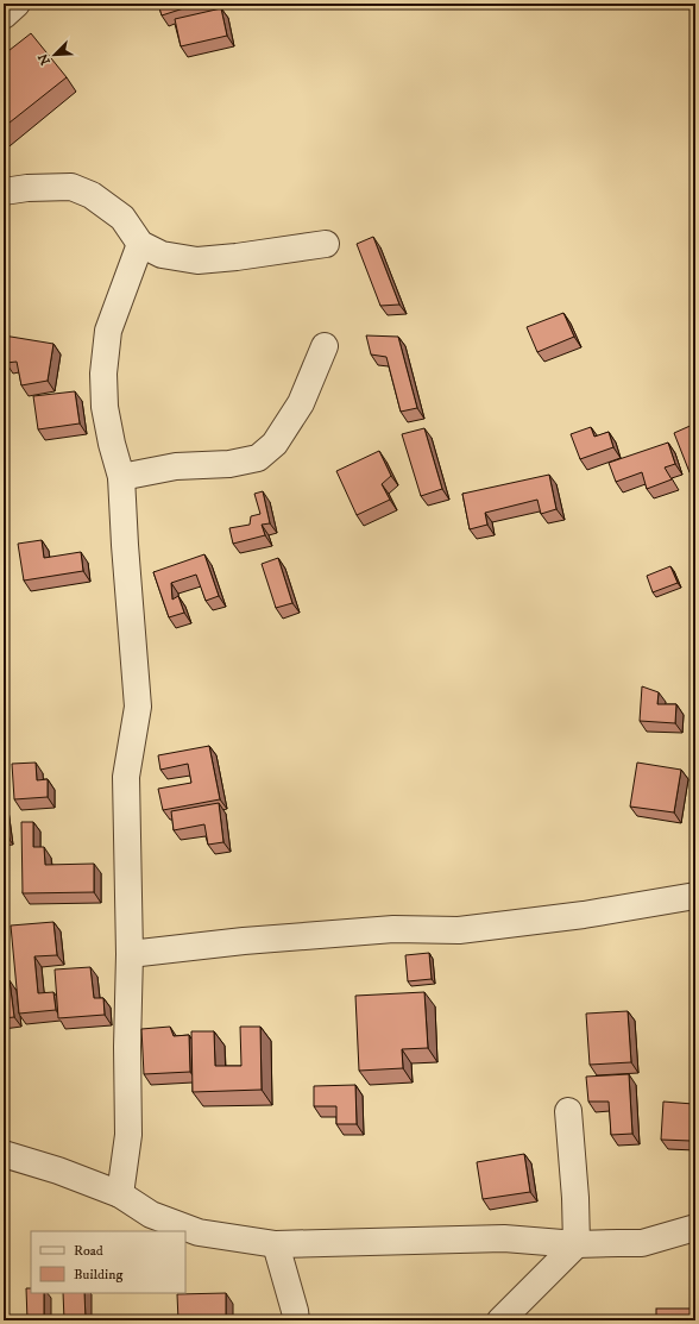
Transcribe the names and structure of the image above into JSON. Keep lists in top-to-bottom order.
{
  "legend": ["Road", "Building"],
  "north": "bottom left"
}
